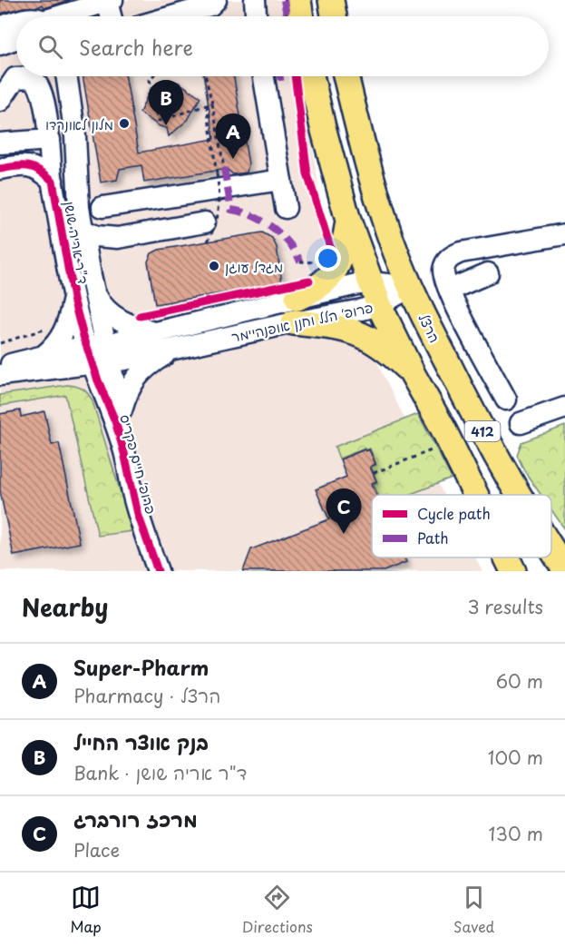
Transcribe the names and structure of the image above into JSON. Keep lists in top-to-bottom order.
{
  "streets": {
    "main road": ["הרצל", "412"],
    "street": ["ד\"ר אריה שושן", "פרופ׳ הלל וחנן אופנהיימר", "פרופ׳ חיים פקריס"]
  },
  "crossings": [
    ["ד\"ר אריה שושן", "פרופ׳ הלל וחנן אופנהיימר"],
    ["ד\"ר אריה שושן", "פרופ׳ חיים פקריס"],
    ["פרופ׳ הלל וחנן אופנהיימר", "הרצל"],
    ["פרופ׳ הלל וחנן אופנהיימר", "412"],
    ["פרופ׳ הלל וחנן אופנהיימר", "פרופ׳ חיים פקריס"]
  ],
  "places": ["מלון לאונרדו", "מגדל עוגן"],
  "legend": ["Cycle path", "Path"],
  "page": {
    "search": "Search here",
    "pins": ["B", "A", "C"],
    "heading": ["Nearby", "3 results"],
    "list": [
      {
        "mark": "A",
        "name": "Super-Pharm",
        "note": "Pharmacy · הרצל",
        "value": "60 m"
      },
      {
        "mark": "B",
        "name": "בנק אוצר החייל",
        "note": "Bank · ד\"ר אריה שושן",
        "value": "100 m"
      },
      {
        "mark": "C",
        "name": "מרכז רורברג",
        "note": "Place",
        "value": "130 m"
      }
    ],
    "nav": ["Map", "Directions", "Saved"]
  }
}
